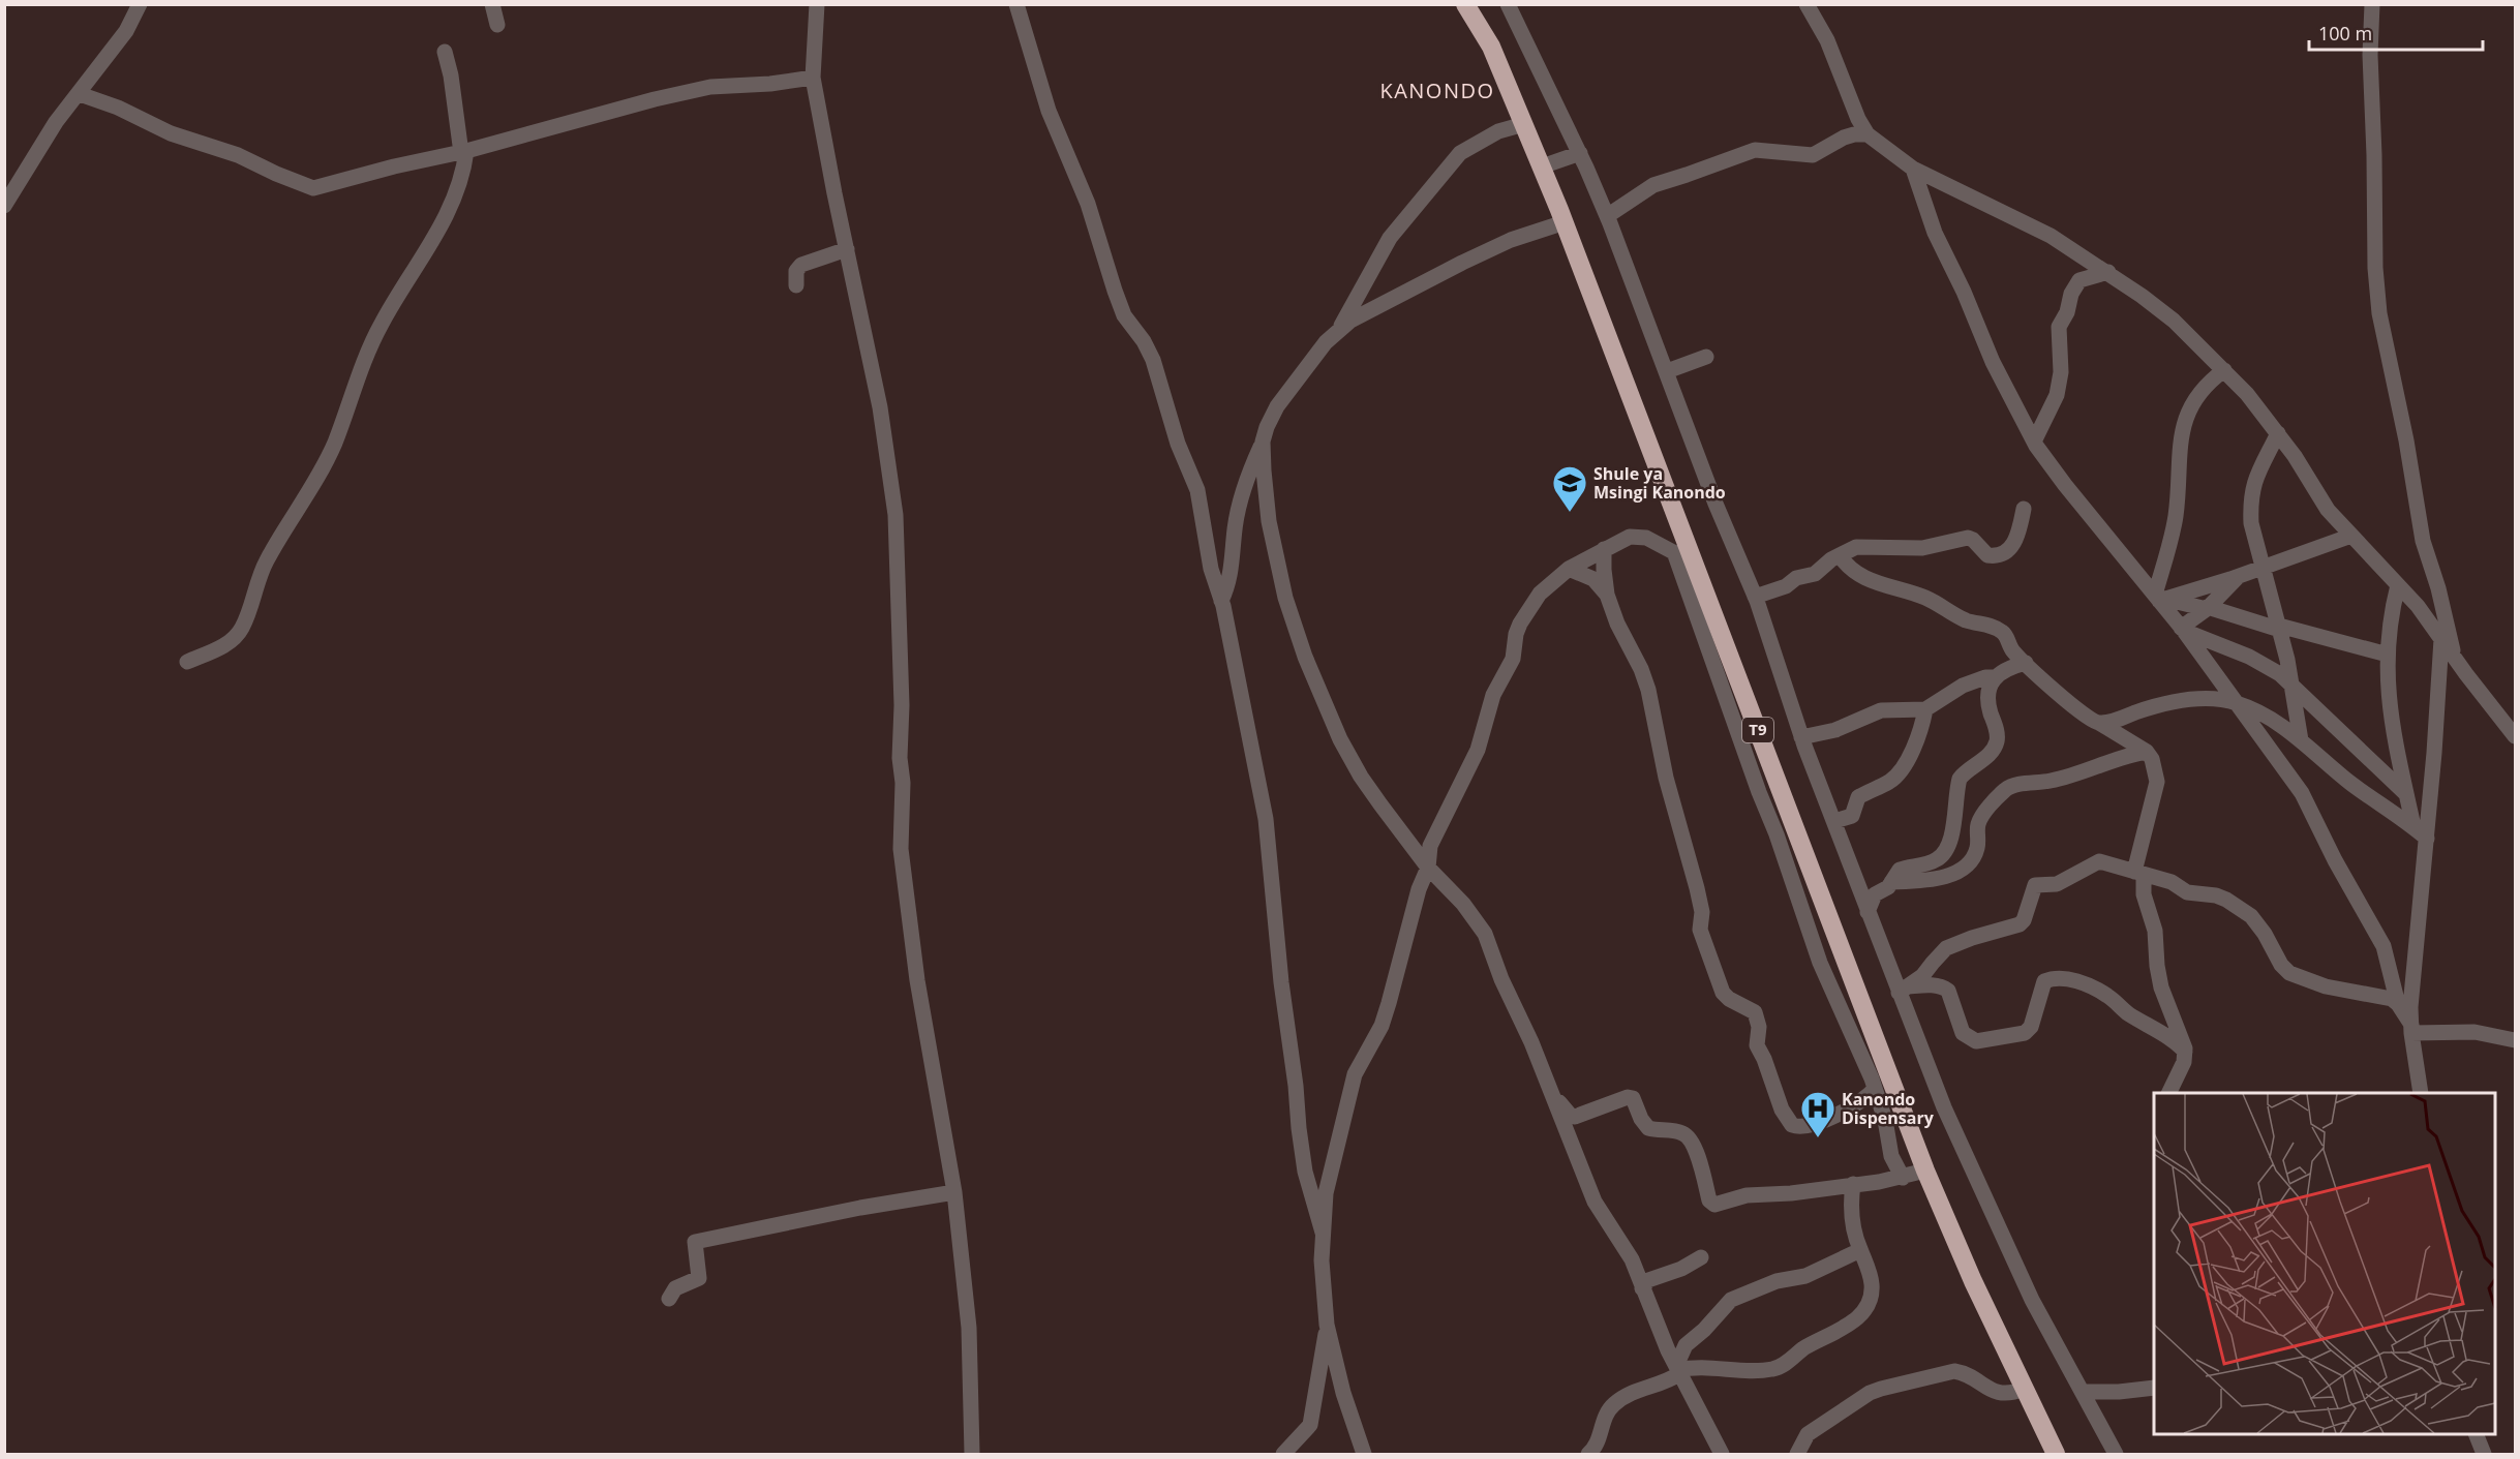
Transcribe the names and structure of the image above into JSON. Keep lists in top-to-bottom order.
{
  "streets": {
    "highway": ["T9"]
  },
  "districts": ["KANONDO"],
  "places": {
    "school or university": ["Shule ya Msingi Kanondo"],
    "hospital": ["Kanondo Dispensary"]
  },
  "scale_bar": "100 m"
}
